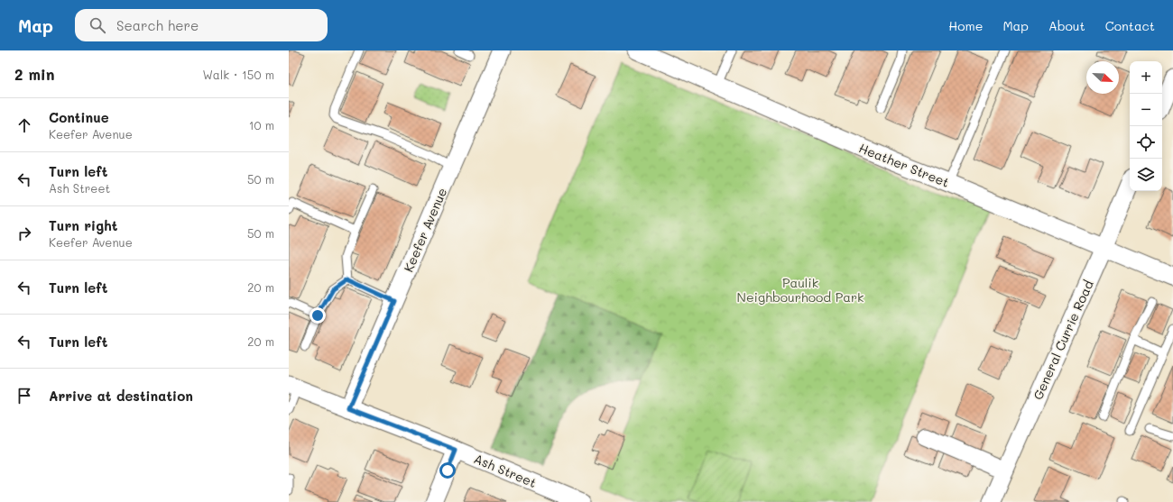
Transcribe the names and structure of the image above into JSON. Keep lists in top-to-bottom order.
{
  "streets": {
    "street": [
      "Heather Street",
      "Keefer Avenue",
      "General Currie Road",
      "Ash Street"
    ]
  },
  "crossings": [
    ["Heather Street", "General Currie Road"],
    ["Keefer Avenue", "Ash Street"]
  ],
  "parks": ["Paulik Neighbourhood Park"],
  "north": "bottom right",
  "page": {
    "header": "Map",
    "search": "Search here",
    "nav": [
      "Home",
      "Map",
      "About",
      "Contact"
    ],
    "heading": ["2 min", "Walk · 150 m"],
    "map_buttons": ["+", "−"],
    "list": [
      ["Continue", "Keefer Avenue", "10 m"],
      ["Turn left", "Ash Street", "50 m"],
      ["Turn right", "Keefer Avenue", "50 m"],
      ["Turn left", "20 m"],
      ["Turn left", "20 m"],
      "Arrive at destination"
    ]
  }
}
